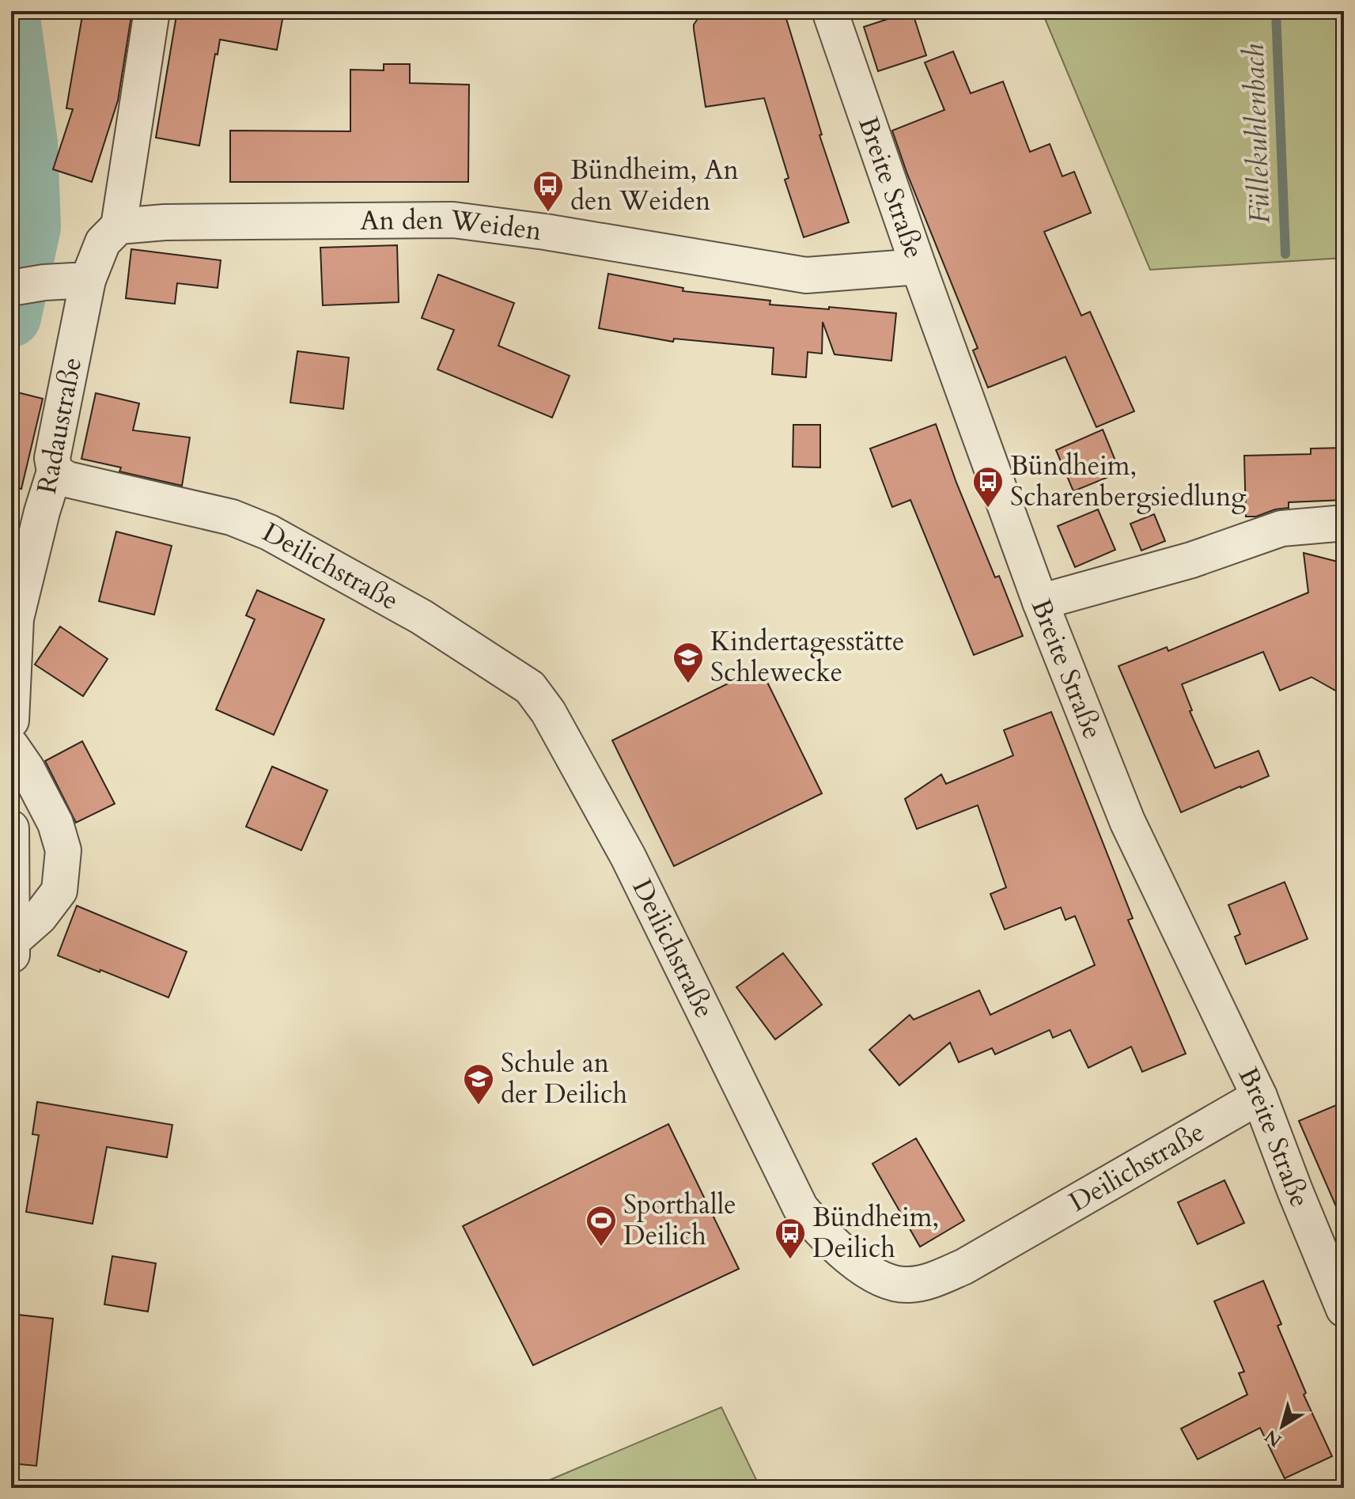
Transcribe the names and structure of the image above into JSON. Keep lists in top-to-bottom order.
{
  "streets": {
    "street": [
      "Breite Straße",
      "An den Weiden",
      "Radaustraße",
      "Deilichstraße"
    ]
  },
  "crossings": [
    ["Breite Straße", "An den Weiden"],
    ["Breite Straße", "Deilichstraße"],
    ["Radaustraße", "Deilichstraße"]
  ],
  "water": ["Füllekuhlenbach"],
  "places": {
    "bus stop": ["Bündheim, An den Weiden", "Bündheim, Scharenbergsiedlung", "Bündheim, Deilich"],
    "school or university": ["Kindertagesstätte Schlewecke", "Schule an der Deilich"],
    "sports": ["Sporthalle Deilich"]
  },
  "north": "bottom left"
}
